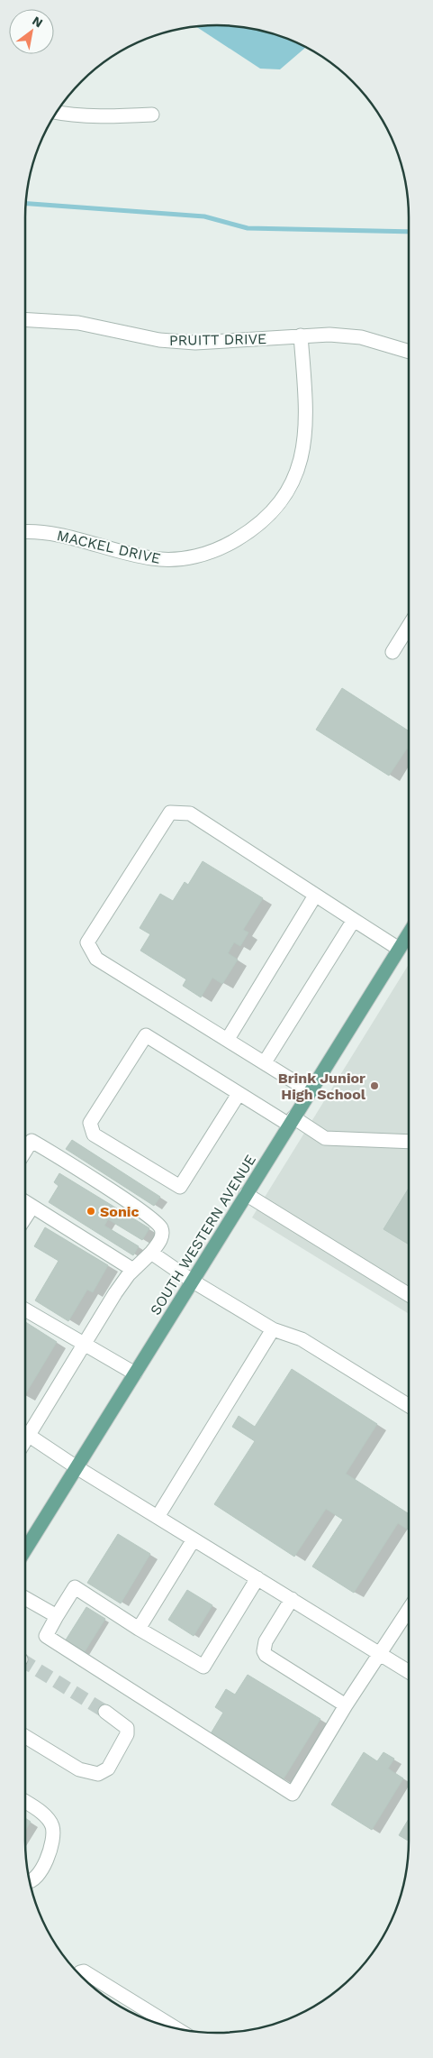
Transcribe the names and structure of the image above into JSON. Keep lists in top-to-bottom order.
{
  "streets": {
    "main road": ["SOUTH WESTERN AVENUE"],
    "street": ["PRUITT DRIVE", "MACKEL DRIVE"]
  },
  "crossings": [
    ["PRUITT DRIVE", "MACKEL DRIVE"]
  ],
  "places": ["Brink Junior High School", "Sonic"],
  "north": "top right"
}
